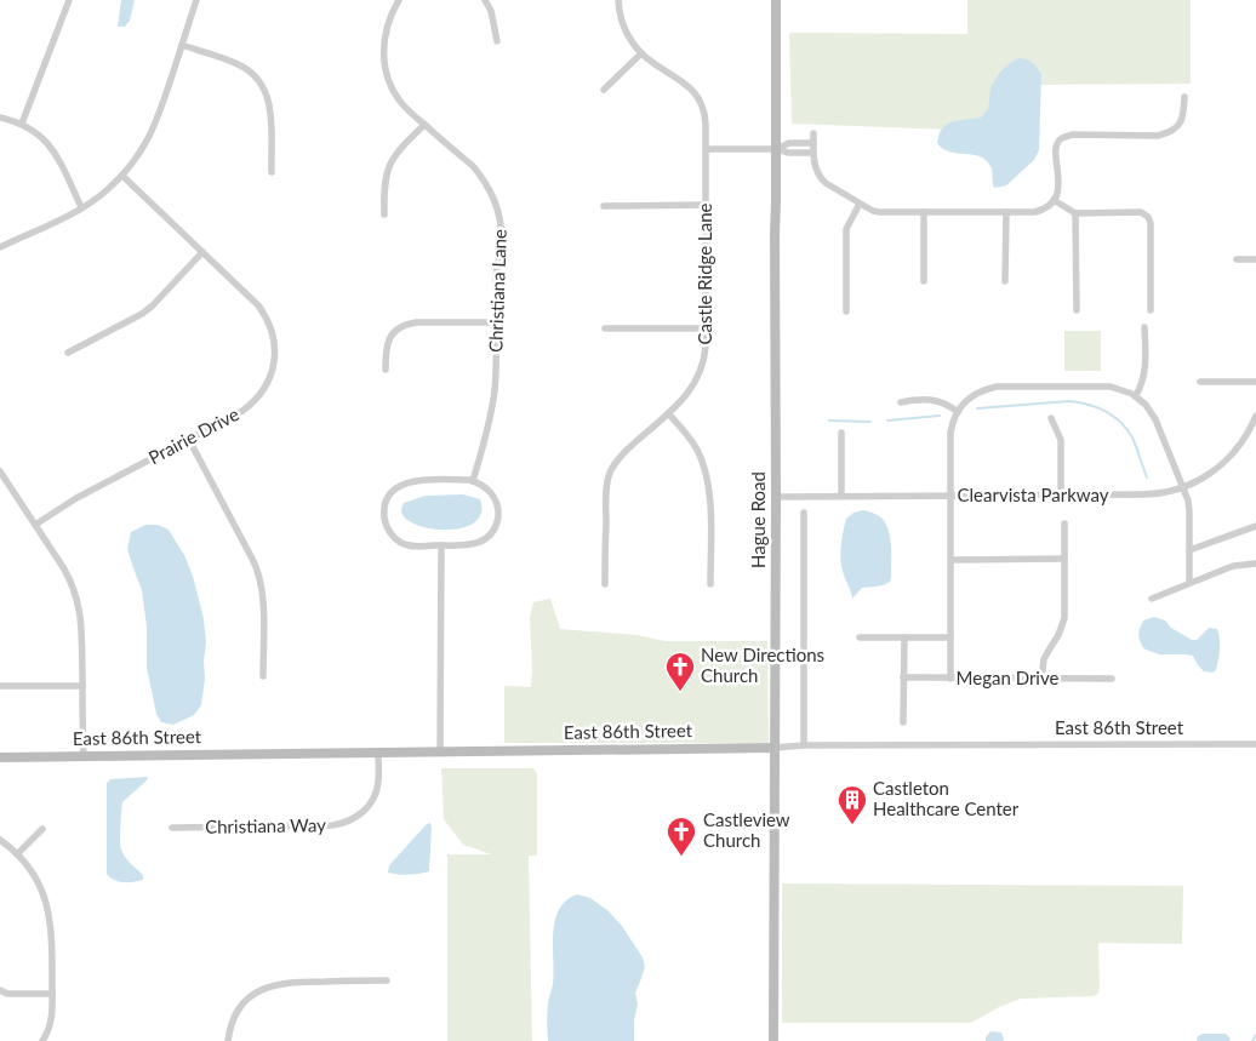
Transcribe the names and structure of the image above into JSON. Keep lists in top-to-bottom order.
{
  "streets": {
    "street": [
      "Castle Ridge Lane",
      "Christiana Lane",
      "Prairie Drive",
      "Clearvista Parkway",
      "Hague Road",
      "Megan Drive",
      "East 86th Street",
      "Christiana Way"
    ]
  },
  "crossings": [
    ["Clearvista Parkway", "Hague Road"],
    ["Hague Road", "East 86th Street"],
    ["East 86th Street", "Christiana Way"]
  ],
  "places": {
    "church": ["New Directions Church", "Castleview Church"],
    "building": ["Castleton Healthcare Center"]
  }
}
